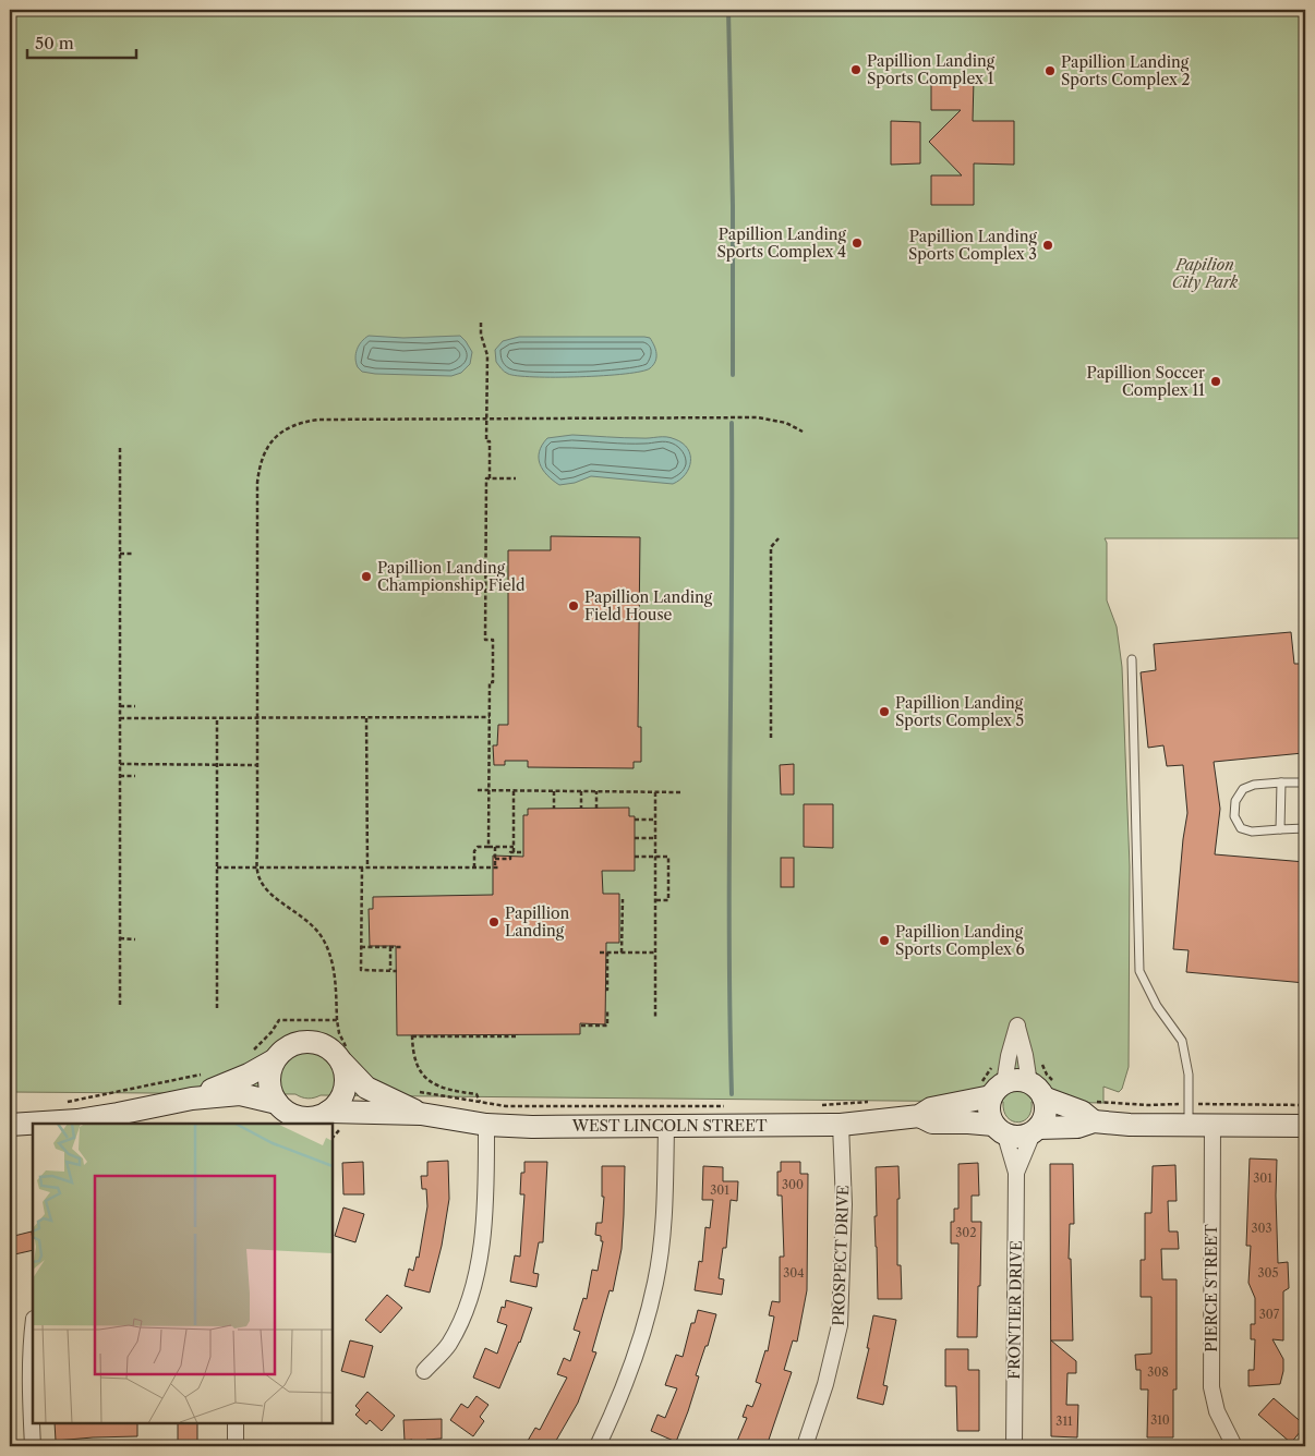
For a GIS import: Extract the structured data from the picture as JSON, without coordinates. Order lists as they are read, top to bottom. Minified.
{"streets":{"street":["WEST LINCOLN STREET","PROSPECT DRIVE","PIERCE STREET","FRONTIER DRIVE"]},"crossings":[["WEST LINCOLN STREET","PROSPECT DRIVE"],["WEST LINCOLN STREET","FRONTIER DRIVE"]],"parks":["Papilion City Park"],"places":["Papillion Landing Sports Complex 1","Papillion Landing Sports Complex 2","Papillion Landing Sports Complex 4","Papillion Landing Sports Complex 3","Papillion Soccer Complex 11","Papillion Landing Championship Field","Papillion Landing Field House","Papillion Landing Sports Complex 5","Papillion Landing","Papillion Landing Sports Complex 6"],"house_numbers":["301","300","301","303","302","304","305","307","308","310","311"],"scale_bar":"50 m"}
